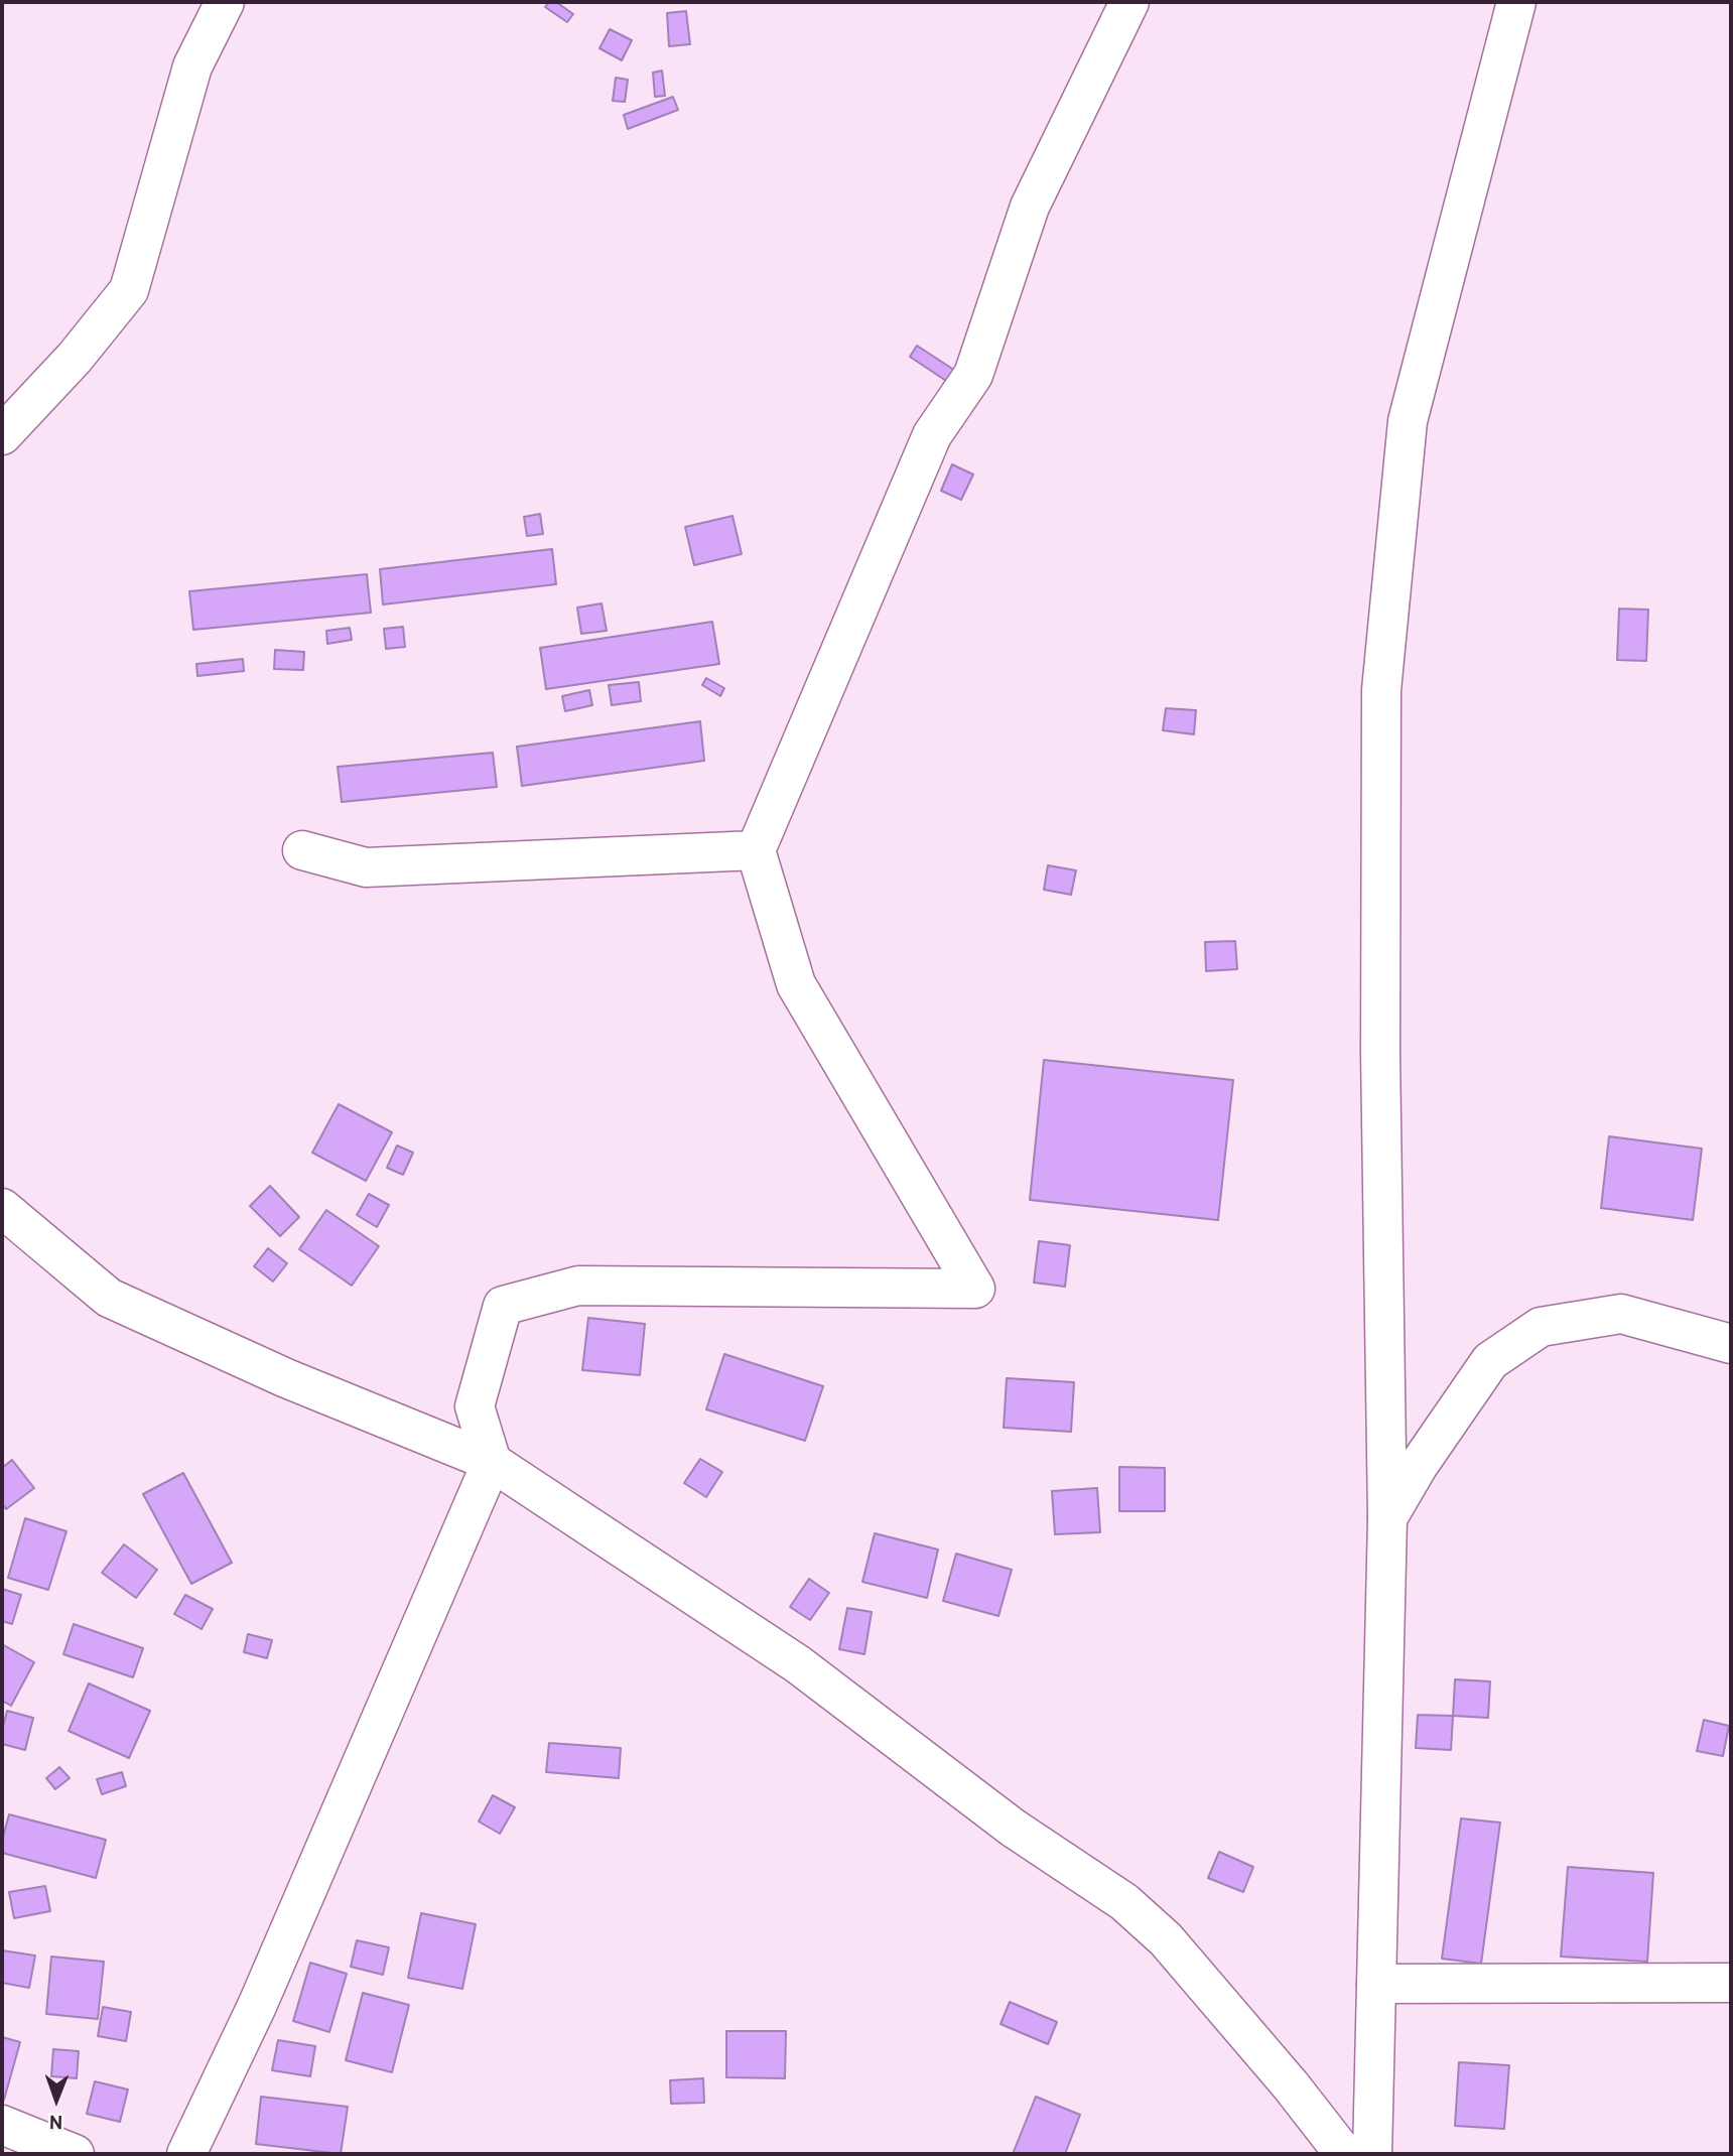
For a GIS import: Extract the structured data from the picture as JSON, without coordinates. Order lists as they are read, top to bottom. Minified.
{"north":"bottom"}
